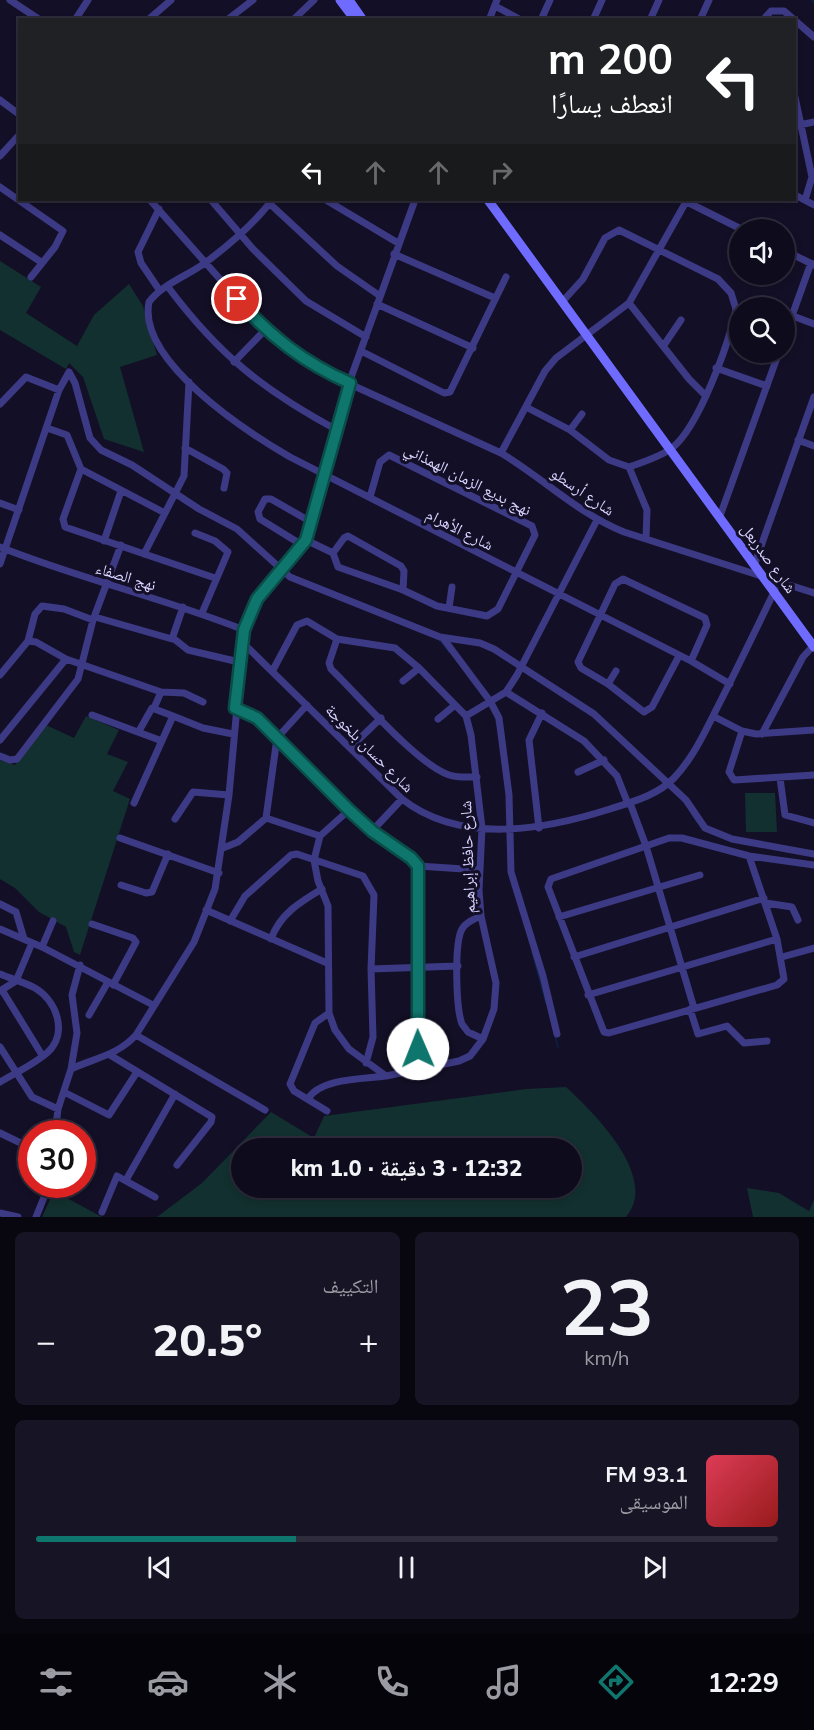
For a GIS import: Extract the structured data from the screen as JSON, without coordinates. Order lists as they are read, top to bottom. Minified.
{"streets":{"street":["نهج بديع الزمان الهمذاني","شارع أرسطو","شارع الأهرام","شارع صدربعل","نهج الصفاء","شارع حسان بلخوجة","شارع حافظ إبراهيم"]},"crossings":[["نهج بديع الزمان الهمذاني","شارع الأهرام"],["شارع أرسطو","شارع صدربعل"],["شارع الأهرام","شارع حسان بلخوجة"],["شارع صدربعل","شارع حسان بلخوجة"],["شارع حسان بلخوجة","شارع حافظ إبراهيم"]],"page":{"turn":["200 m","انعطف يسارًا"],"limit":"30","trip":"12:32 · 3 دقيقة · 1.0 km","tile":[["23","km/h"],"التكييف"],"heat":["−","20.5°","+"],"song":["93.1 FM","الموسيقى"],"tabs":"12:29"}}
